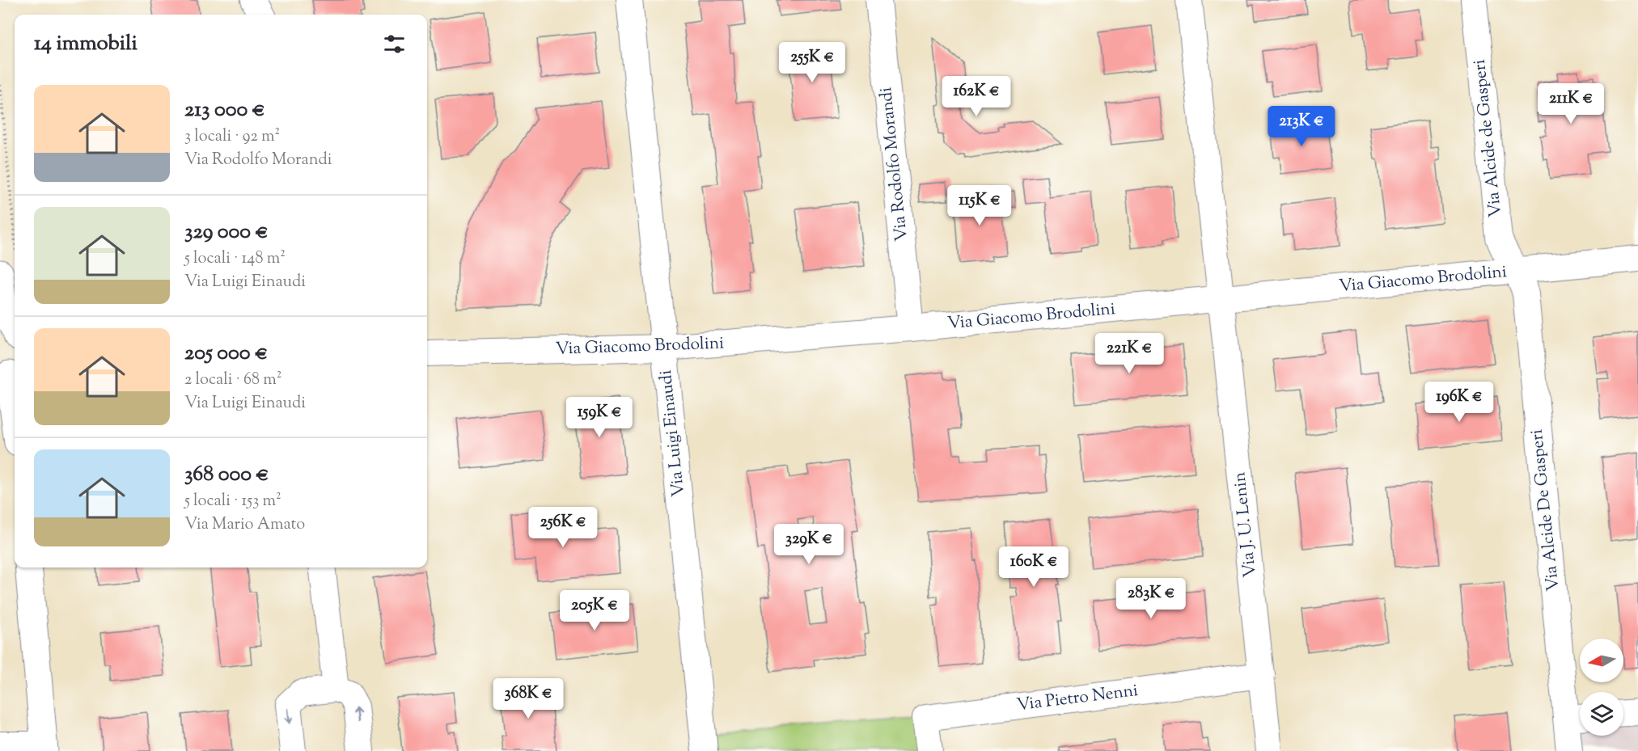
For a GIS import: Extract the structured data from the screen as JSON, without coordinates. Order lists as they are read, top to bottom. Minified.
{"streets":{"street":["Via Alcide de Gasperi","Via Rodolfo Morandi","Via Giacomo Brodolini","Via Luigi Einaudi","Via Alcide De Gasperi","Via J. U. Lenin","Via Pietro Nenni"]},"crossings":[["Via Alcide de Gasperi","Via Giacomo Brodolini"],["Via Alcide de Gasperi","Via Alcide De Gasperi"],["Via Rodolfo Morandi","Via Giacomo Brodolini"],["Via Giacomo Brodolini","Via Luigi Einaudi"],["Via Giacomo Brodolini","Via Alcide De Gasperi"],["Via Giacomo Brodolini","Via J. U. Lenin"],["Via J. U. Lenin","Via Pietro Nenni"]],"north":"left","page":{"heading":"14 immobili","price":["255K €","162K €","211K €","213K €","115K €","221K €","196K €","159K €","256K €","329K €","160K €","283K €","205K €","368K €"],"list":[{"name":"213 000 €","note":"3 locali · 92 m² · Via Rodolfo Morandi"},{"name":"329 000 €","note":"5 locali · 148 m² · Via Luigi Einaudi"},{"name":"205 000 €","note":"2 locali · 68 m² · Via Luigi Einaudi"},{"name":"368 000 €","note":"5 locali · 153 m² · Via Mario Amato"}]}}
